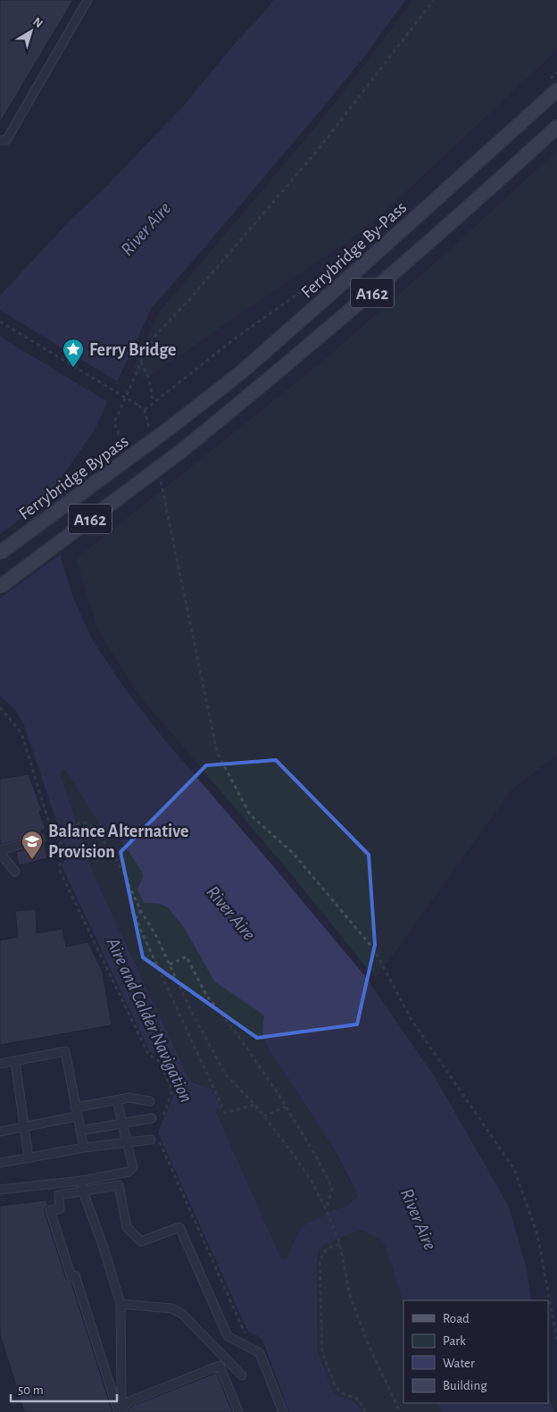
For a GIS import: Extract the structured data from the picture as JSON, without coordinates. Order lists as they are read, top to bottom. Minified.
{"streets":{"main road":["Ferrybridge By-Pass","A162","Ferrybridge Bypass"]},"crossings":[["Ferrybridge By-Pass","Ferrybridge Bypass"]],"water":["River Aire","Aire and Calder Navigation"],"places":{"place":["Ferry Bridge"],"school or university":["Balance Alternative Provision"]},"legend":["Road","Park","Water","Building"],"scale_bar":"50 m","north":"top right"}
